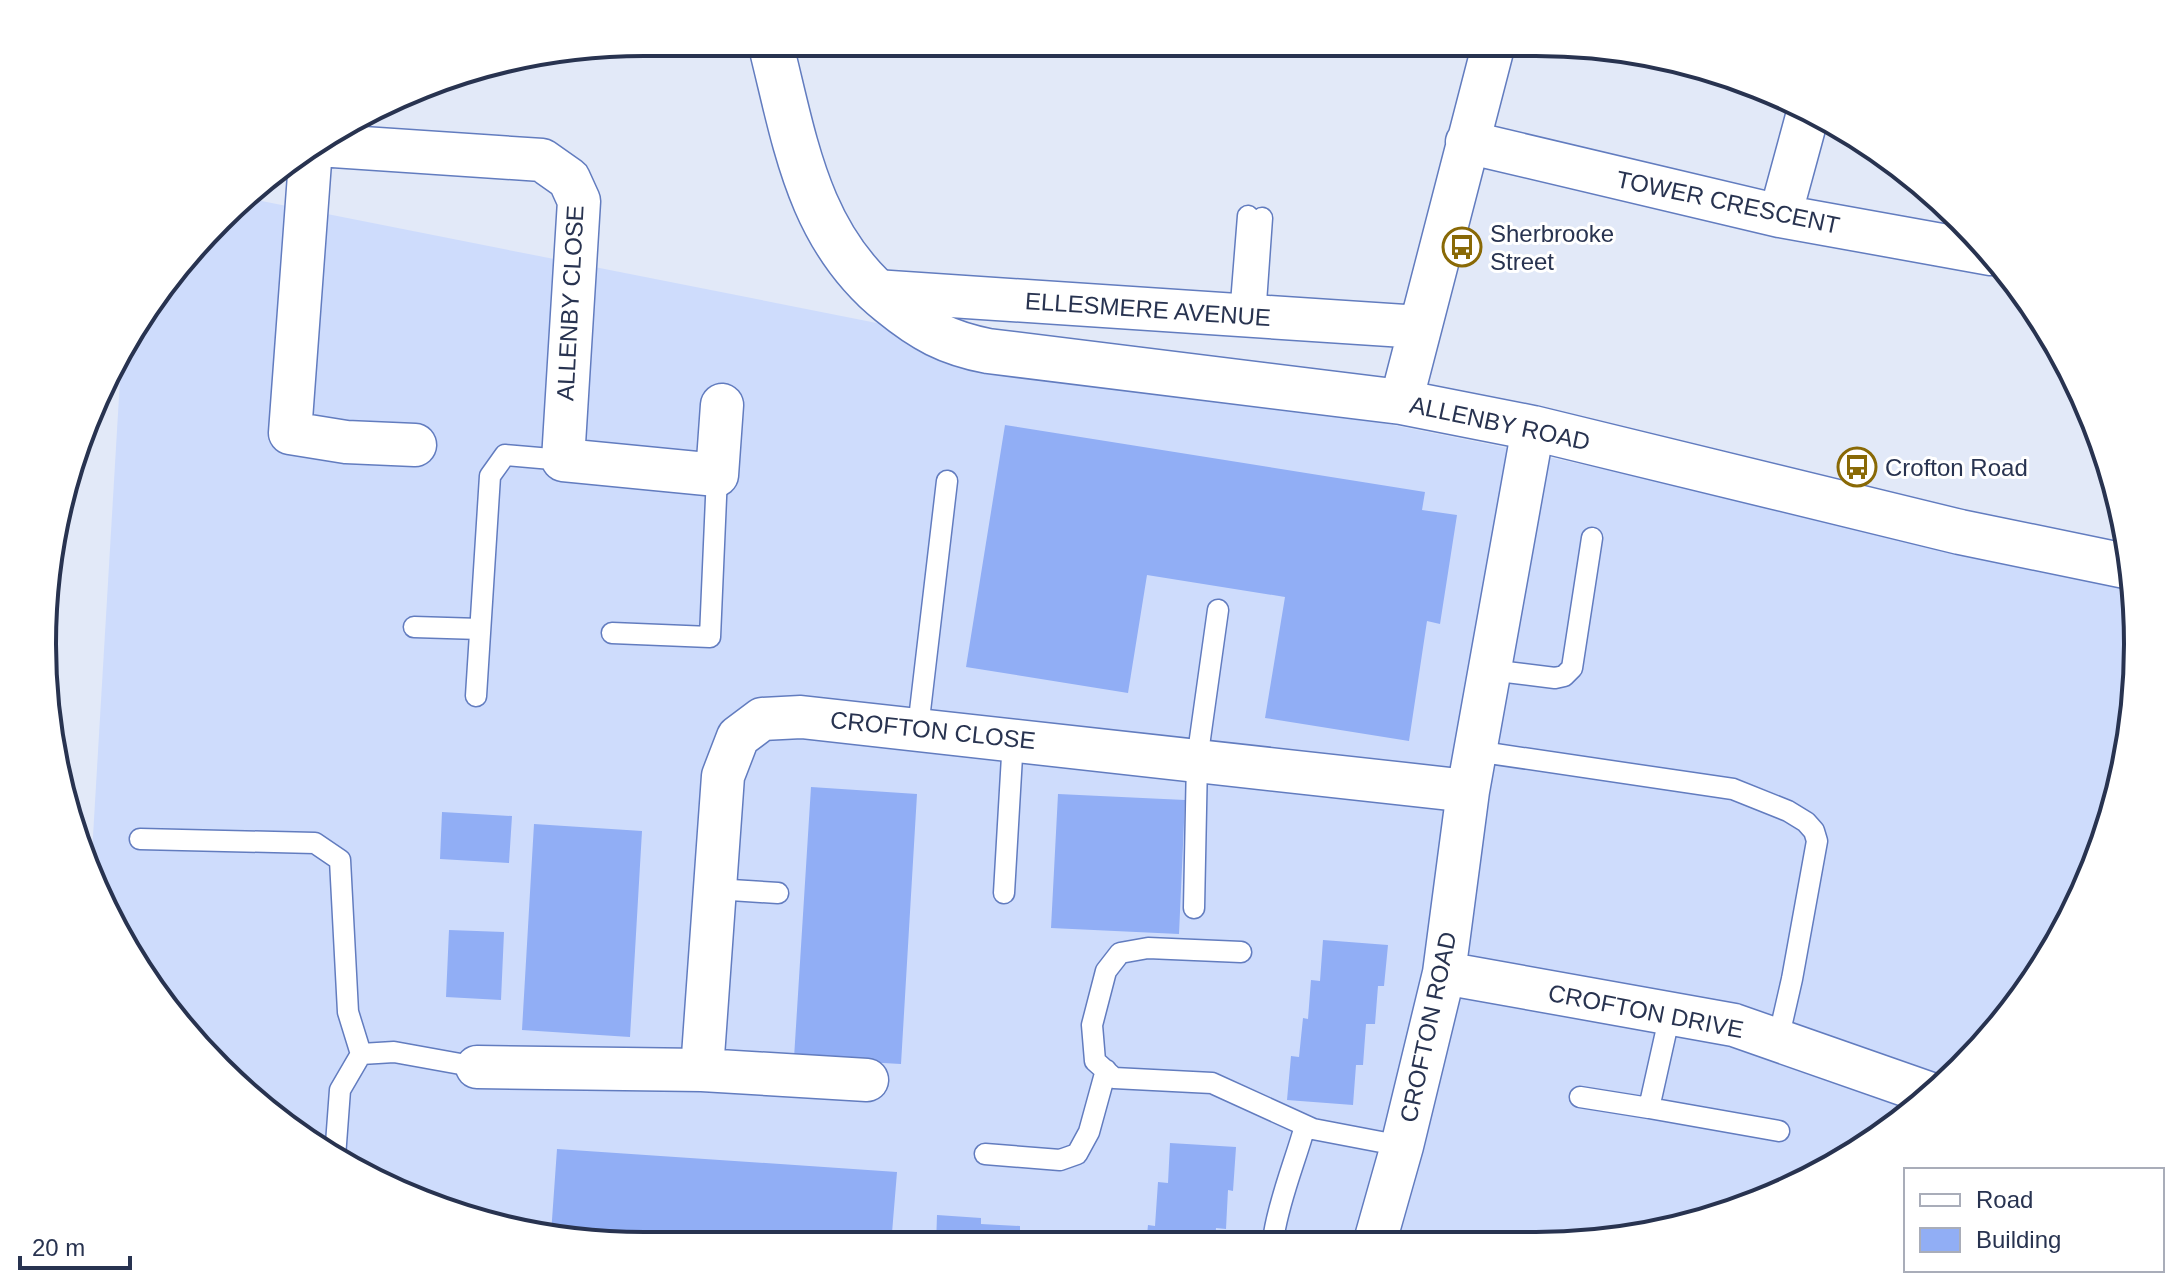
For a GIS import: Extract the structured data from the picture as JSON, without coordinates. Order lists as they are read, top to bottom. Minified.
{"streets":{"main road":["ALLENBY ROAD"],"street":["TOWER CRESCENT","ALLENBY CLOSE","ELLESMERE AVENUE","CROFTON CLOSE","CROFTON DRIVE","CROFTON ROAD"]},"crossings":[["ELLESMERE AVENUE","ALLENBY ROAD"],["ALLENBY ROAD","CROFTON ROAD"],["CROFTON CLOSE","CROFTON ROAD"],["CROFTON DRIVE","CROFTON ROAD"]],"places":{"bus stop":["Sherbrooke Street","Crofton Road"]},"legend":["Road","Building"],"scale_bar":"20 m"}
